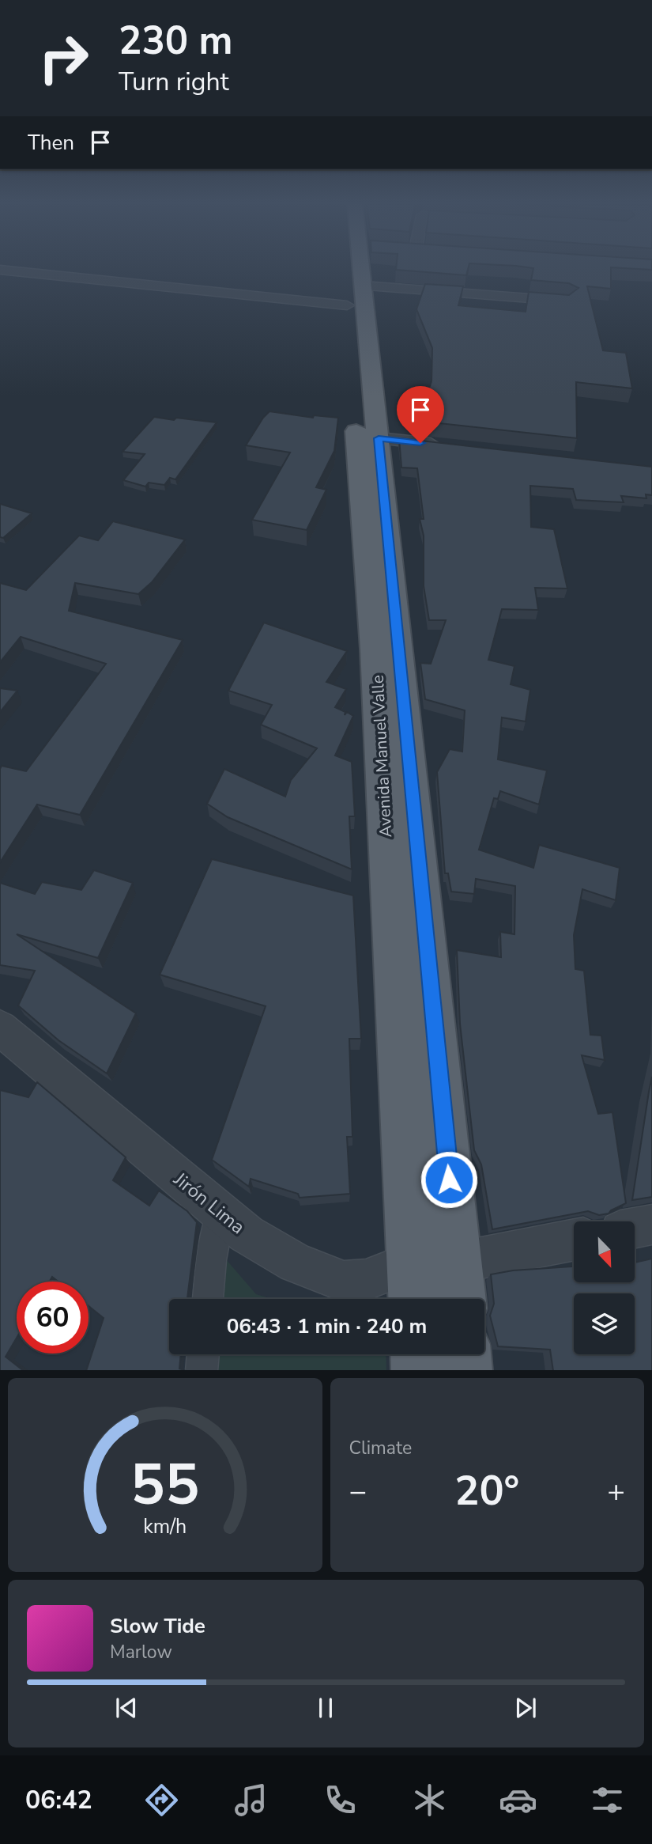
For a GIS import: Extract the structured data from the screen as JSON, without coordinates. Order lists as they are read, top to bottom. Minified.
{"streets":{"main road":["Avenida Manuel Valle"],"street":["Jirón Lima"]},"crossings":[["Avenida Manuel Valle","Jirón Lima"]],"north":"bottom right","page":{"turn":["230 m","Turn right"],"then":"Then","limit":"60","trip":"06:43 · 1 min · 240 m","tile":"Climate","heat":["−","20°","+"],"song":["Slow Tide","Marlow"],"tabs":"06:42","gauge":["55","km/h"]}}
